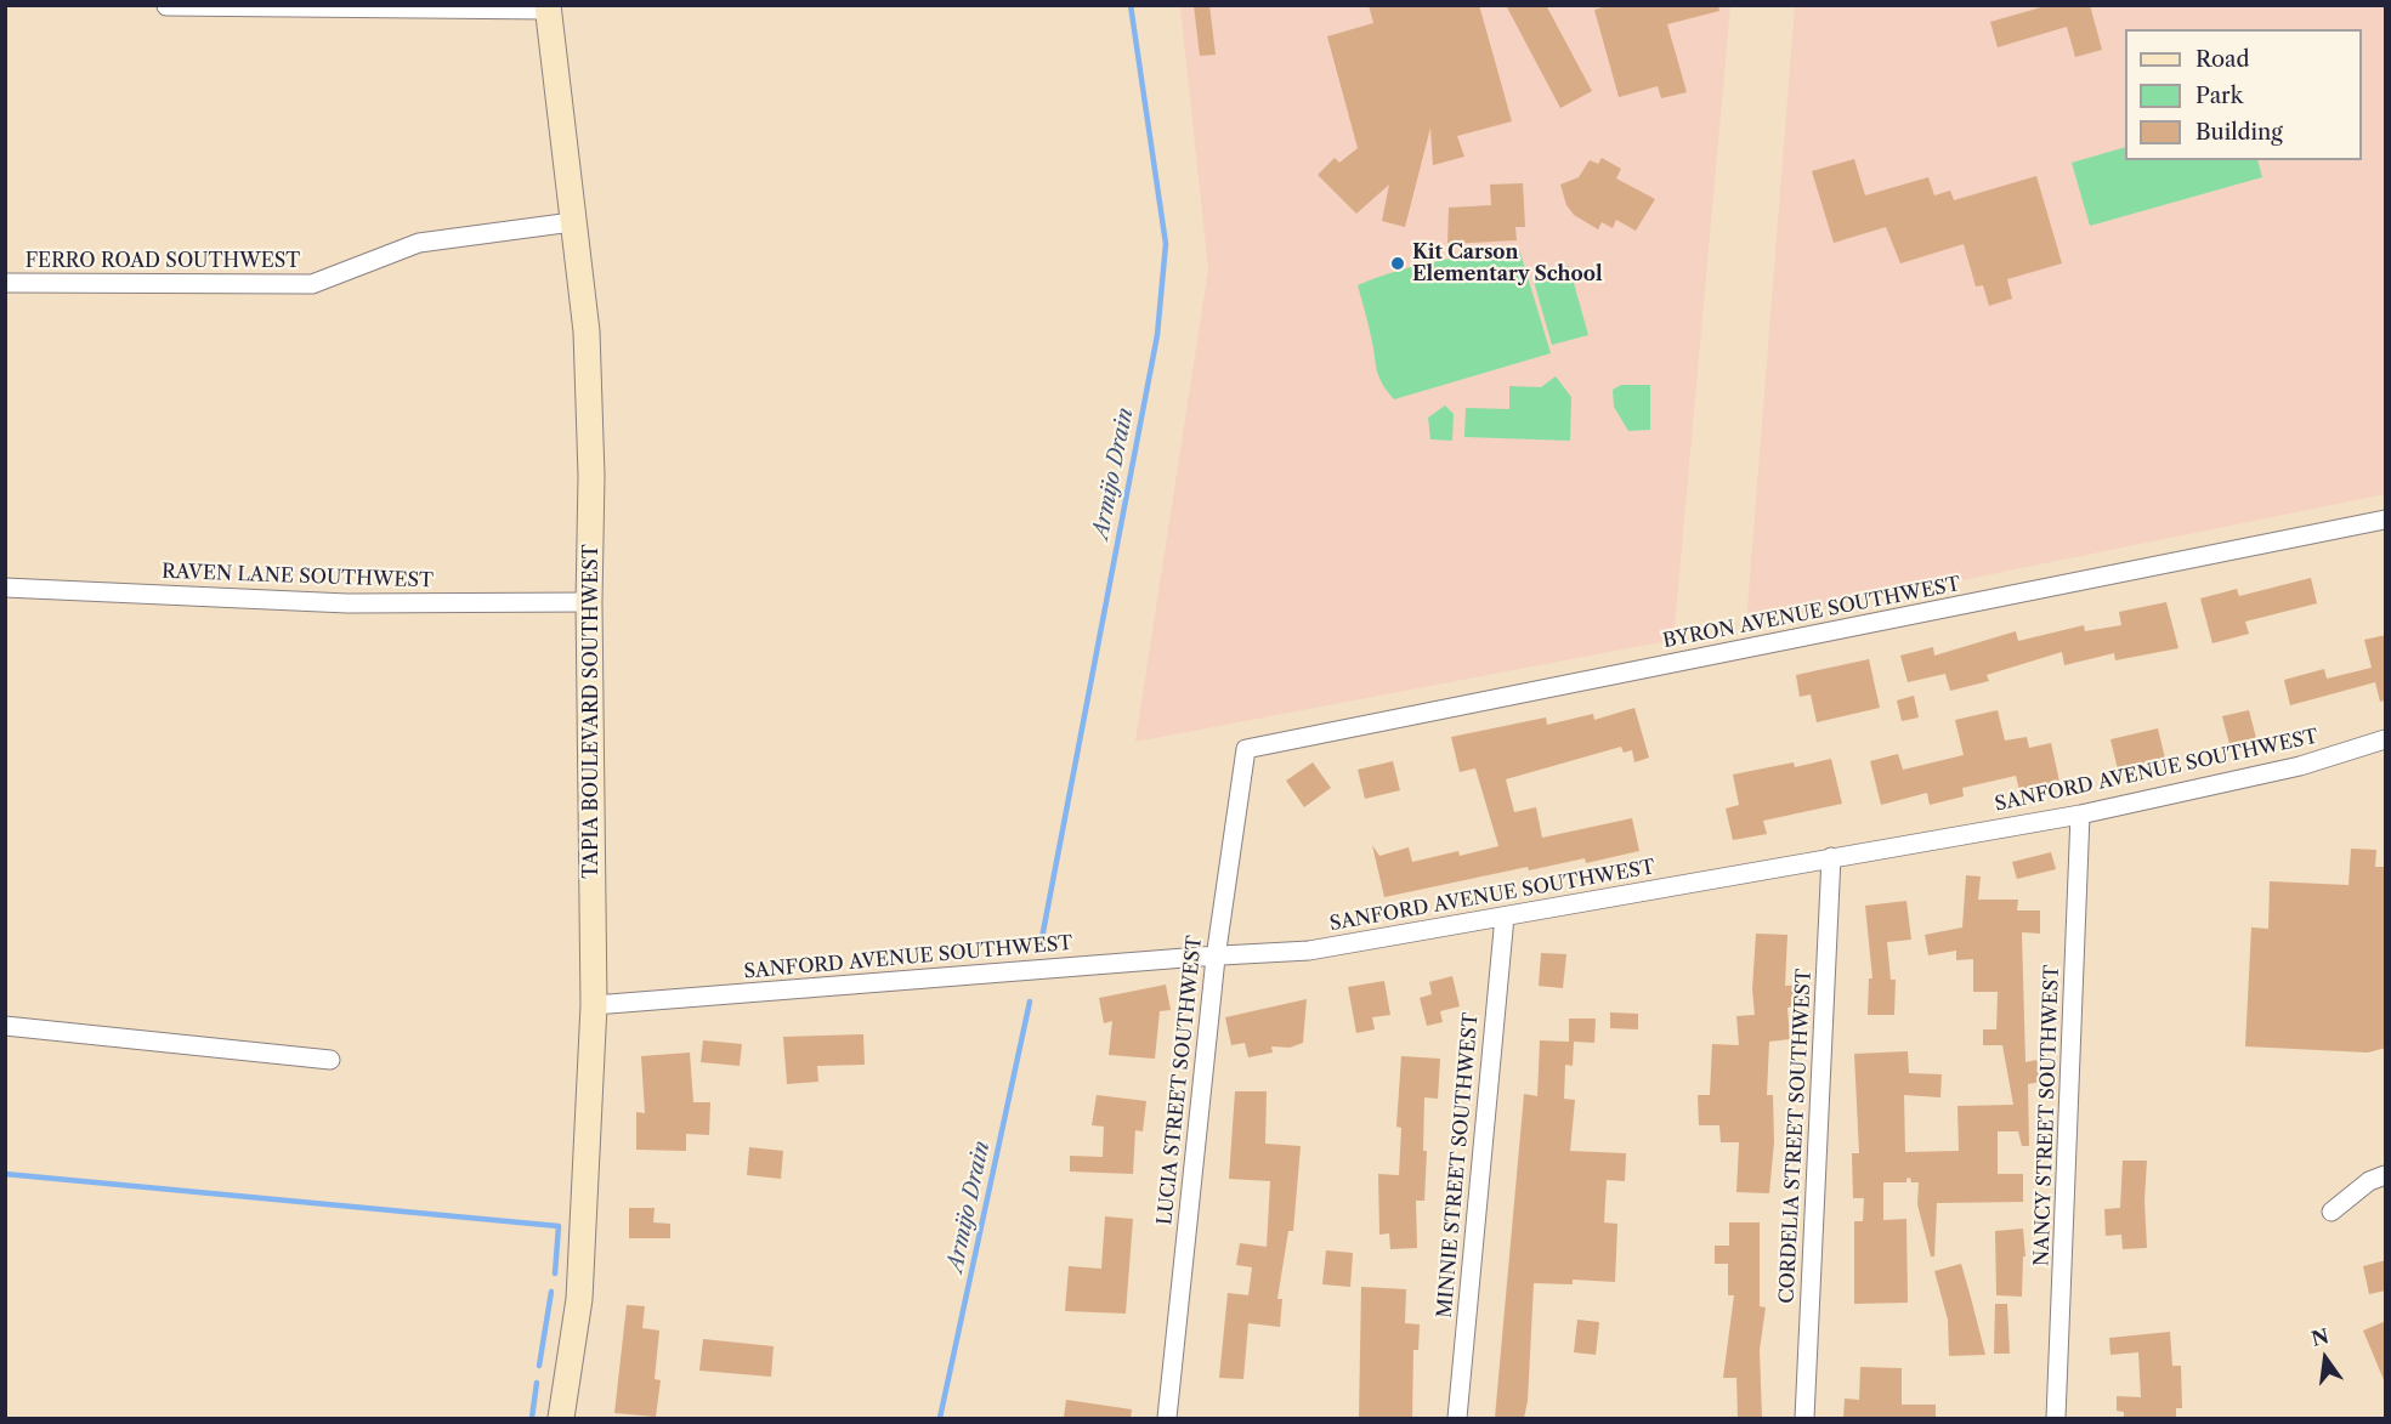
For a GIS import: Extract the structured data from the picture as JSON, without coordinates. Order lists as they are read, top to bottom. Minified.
{"streets":{"street":["FERRO ROAD SOUTHWEST","RAVEN LANE SOUTHWEST","BYRON AVENUE SOUTHWEST","TAPIA BOULEVARD SOUTHWEST","SANFORD AVENUE SOUTHWEST","LUCIA STREET SOUTHWEST","NANCY STREET SOUTHWEST","CORDELIA STREET SOUTHWEST","MINNIE STREET SOUTHWEST"]},"crossings":[["FERRO ROAD SOUTHWEST","TAPIA BOULEVARD SOUTHWEST"],["RAVEN LANE SOUTHWEST","TAPIA BOULEVARD SOUTHWEST"],["BYRON AVENUE SOUTHWEST","LUCIA STREET SOUTHWEST"],["TAPIA BOULEVARD SOUTHWEST","SANFORD AVENUE SOUTHWEST"],["SANFORD AVENUE SOUTHWEST","LUCIA STREET SOUTHWEST"],["SANFORD AVENUE SOUTHWEST","NANCY STREET SOUTHWEST"],["SANFORD AVENUE SOUTHWEST","CORDELIA STREET SOUTHWEST"],["SANFORD AVENUE SOUTHWEST","MINNIE STREET SOUTHWEST"]],"water":["Armijo Drain"],"places":["Kit Carson Elementary School"],"legend":["Road","Park","Building"],"north":"top"}
